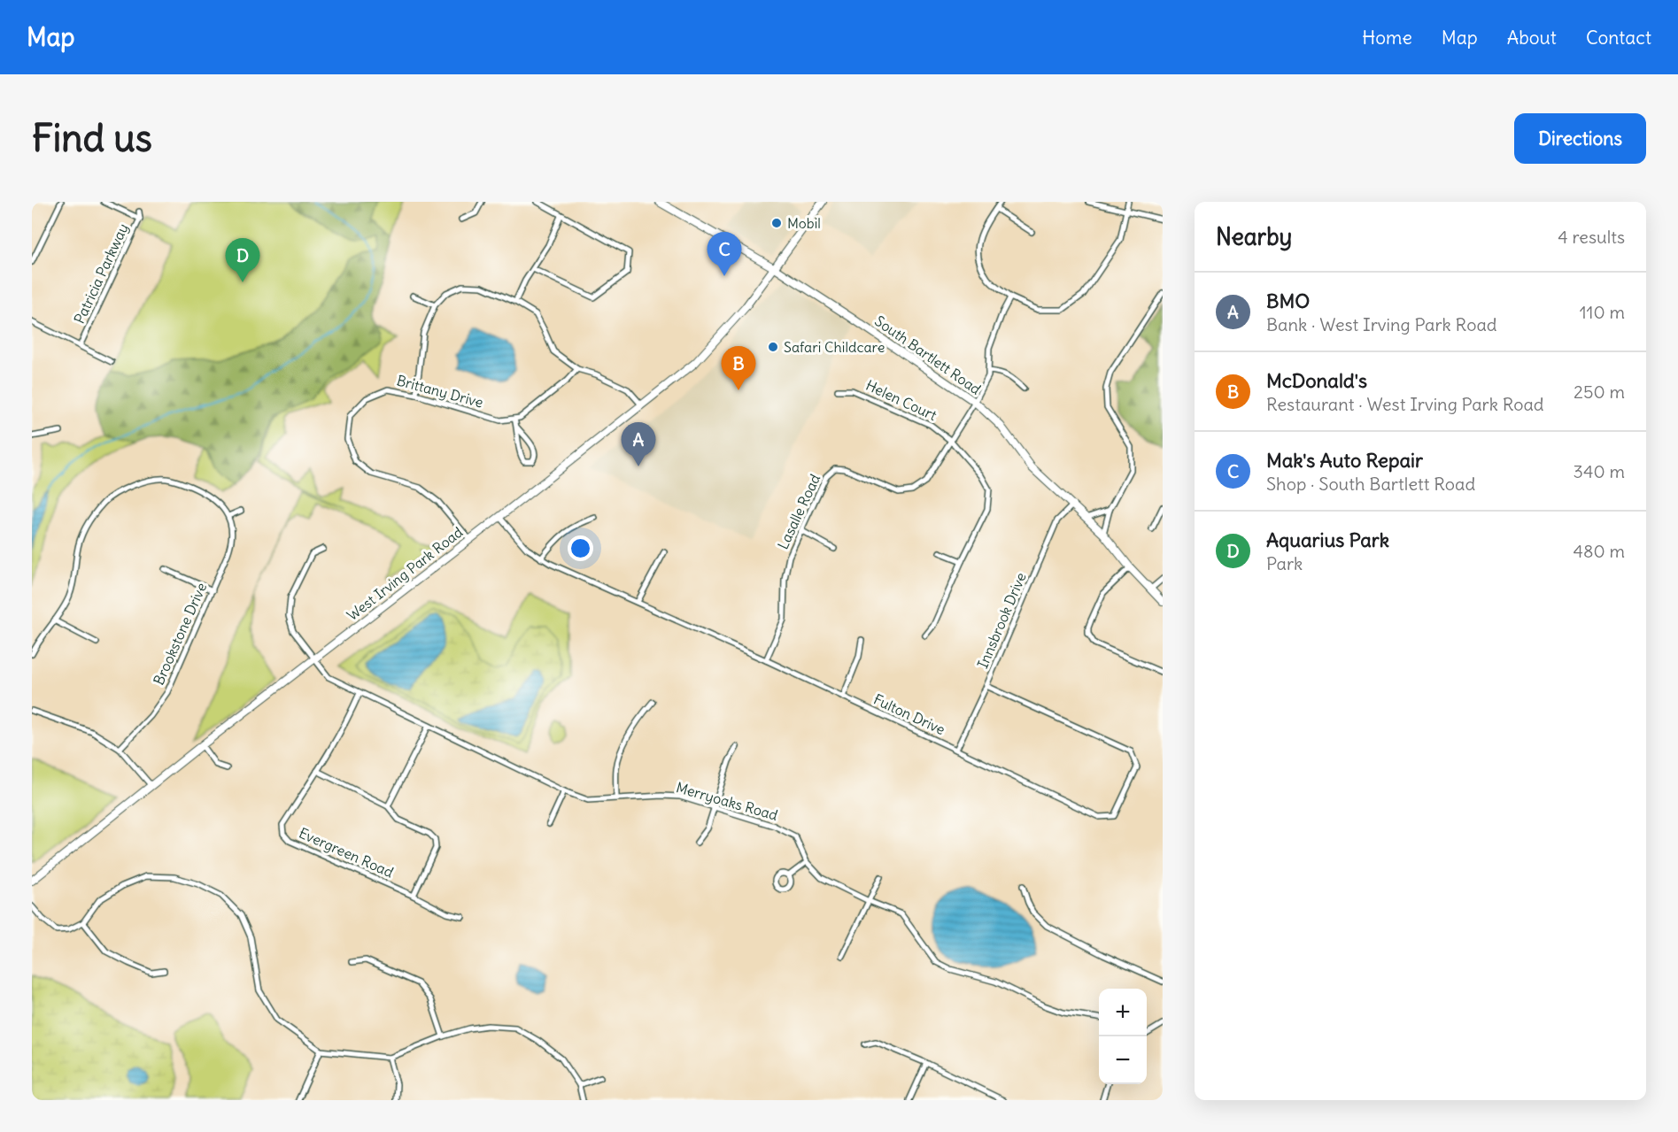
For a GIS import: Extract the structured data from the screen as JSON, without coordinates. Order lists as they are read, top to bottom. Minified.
{"streets":{"main road":["South Bartlett Road","West Irving Park Road"],"street":["Patricia Parkway","Brittany Drive","Helen Court","Lasalle Road","Innsbrook Drive","Brookstone Drive","Fulton Drive","Merryoaks Road","Evergreen Road"]},"crossings":[["South Bartlett Road","Lasalle Road"],["South Bartlett Road","West Irving Park Road"],["South Bartlett Road","Innsbrook Drive"],["Brittany Drive","West Irving Park Road"],["Helen Court","Lasalle Road"],["Lasalle Road","Fulton Drive"],["West Irving Park Road","Fulton Drive"],["West Irving Park Road","Merryoaks Road"],["Innsbrook Drive","Fulton Drive"],["Merryoaks Road","Evergreen Road"]],"places":["Mobil","Safari Childcare"],"page":{"header":"Map","nav":["Home","Map","About","Contact"],"buttons":"Directions","title":"Find us","heading":["Nearby","4 results"],"pins":["C","D","B","A"],"list":[{"mark":"A","name":"BMO","note":"Bank · West Irving Park Road","value":"110 m"},{"mark":"B","name":"McDonald's","note":"Restaurant · West Irving Park Road","value":"250 m"},{"mark":"C","name":"Mak's Auto Repair","note":"Shop · South Bartlett Road","value":"340 m"},{"mark":"D","name":"Aquarius Park","note":"Park","value":"480 m"}],"map_buttons":["+","−"]}}
